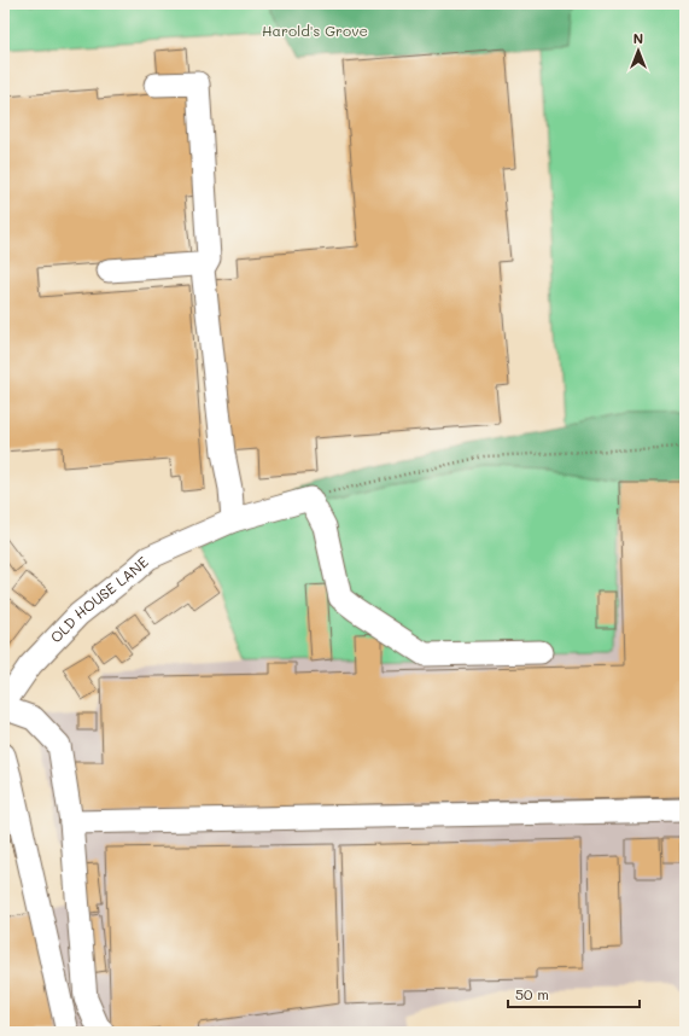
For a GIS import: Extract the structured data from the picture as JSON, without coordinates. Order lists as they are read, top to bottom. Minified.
{"streets":{"street":["OLD HOUSE LANE"]},"parks":["Harold's Grove"],"scale_bar":"50 m","north":"top"}
